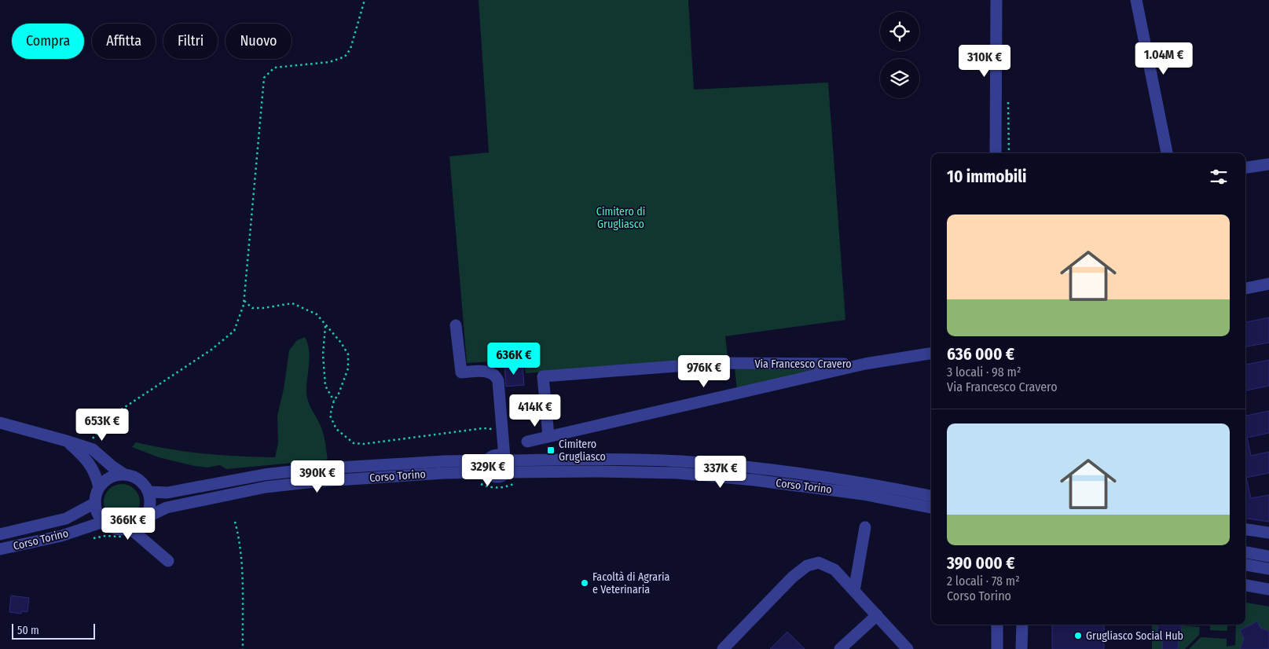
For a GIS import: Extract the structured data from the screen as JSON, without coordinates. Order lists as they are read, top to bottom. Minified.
{"streets":{"street":["Via Francesco Cravero","Corso Torino"]},"parks":["Cimitero di Grugliasco"],"places":{"transit":["Cimitero Grugliasco"],"other":["Facoltà di Agraria e Veterinaria","Grugliasco Social Hub"]},"scale_bar":"50 m","page":{"chip":["Compra","Affitta","Filtri","Nuovo"],"price":["1.04M €","310K €","636K €","976K €","414K €","653K €","329K €","337K €","390K €","366K €"],"heading":"10 immobili","list":[{"name":"636 000 €","note":"3 locali · 98 m² · Via Francesco Cravero"},{"name":"390 000 €","note":"2 locali · 78 m² · Corso Torino"}],"scale":"50 m"}}
